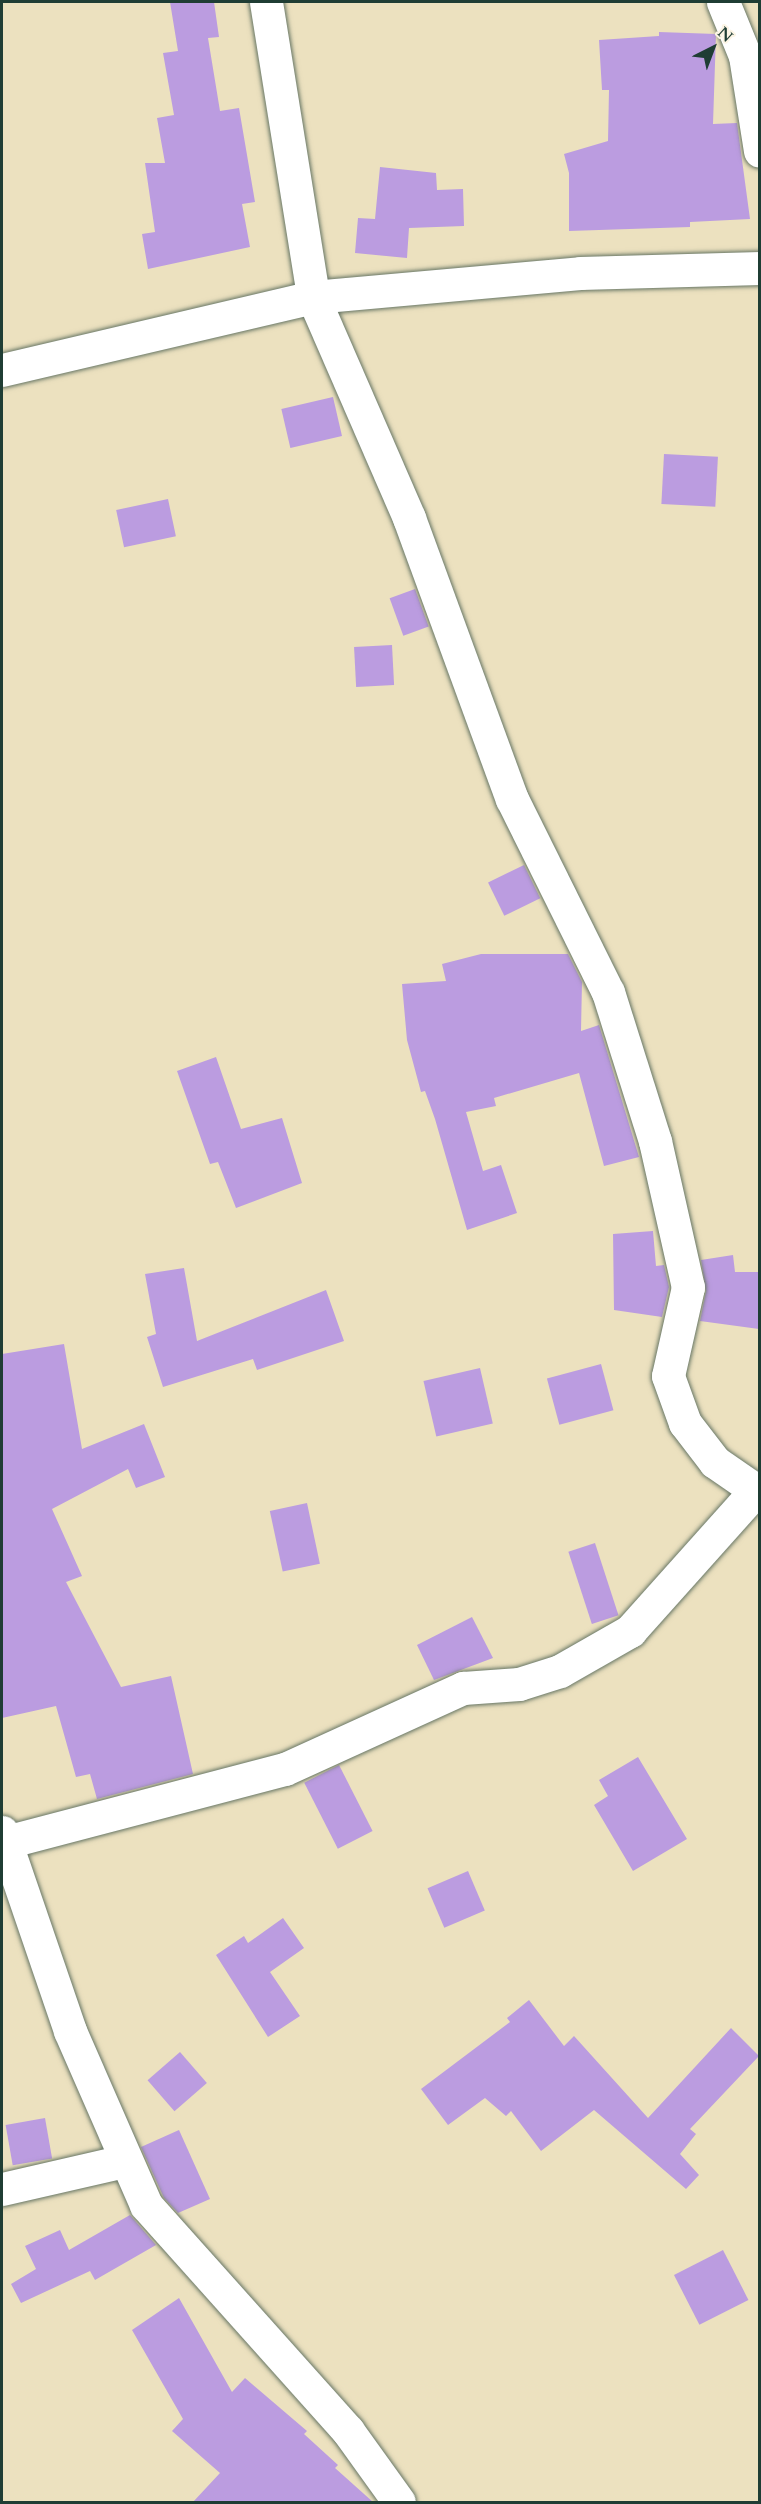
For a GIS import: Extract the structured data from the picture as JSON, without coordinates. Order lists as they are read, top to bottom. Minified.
{"north":"top right"}
